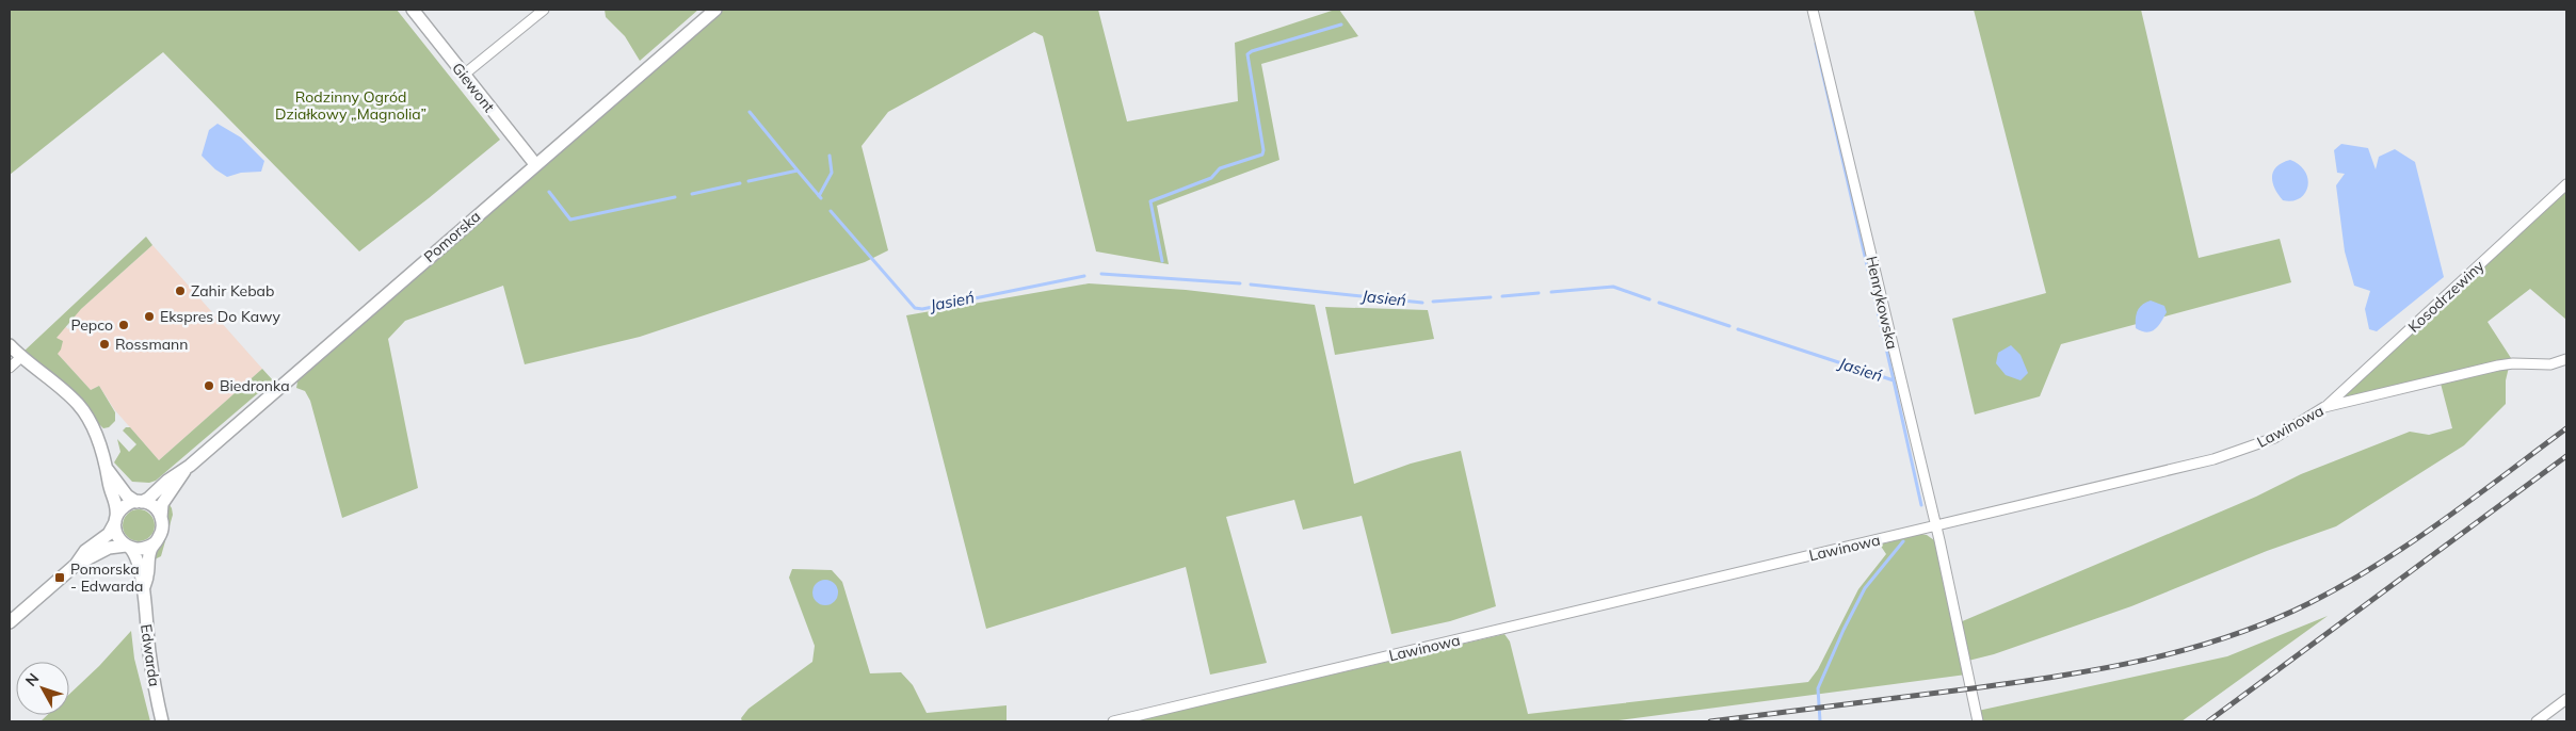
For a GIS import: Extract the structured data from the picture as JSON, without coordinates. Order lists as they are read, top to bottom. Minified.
{"streets":{"street":["Giewont","Pomorska","Kosodrzewiny","Henrykowska","Lawinowa","Edwarda"]},"crossings":[["Giewont","Pomorska"],["Pomorska","Edwarda"],["Kosodrzewiny","Lawinowa"],["Henrykowska","Lawinowa"]],"water":["Jasień"],"parks":["Rodzinny Ogród Działkowy „Magnolia”"],"places":{"other":["Zahir Kebab","Ekspres Do Kawy","Pepco","Rossmann","Biedronka"],"transit":["Pomorska - Edwarda"]},"north":"top left"}
